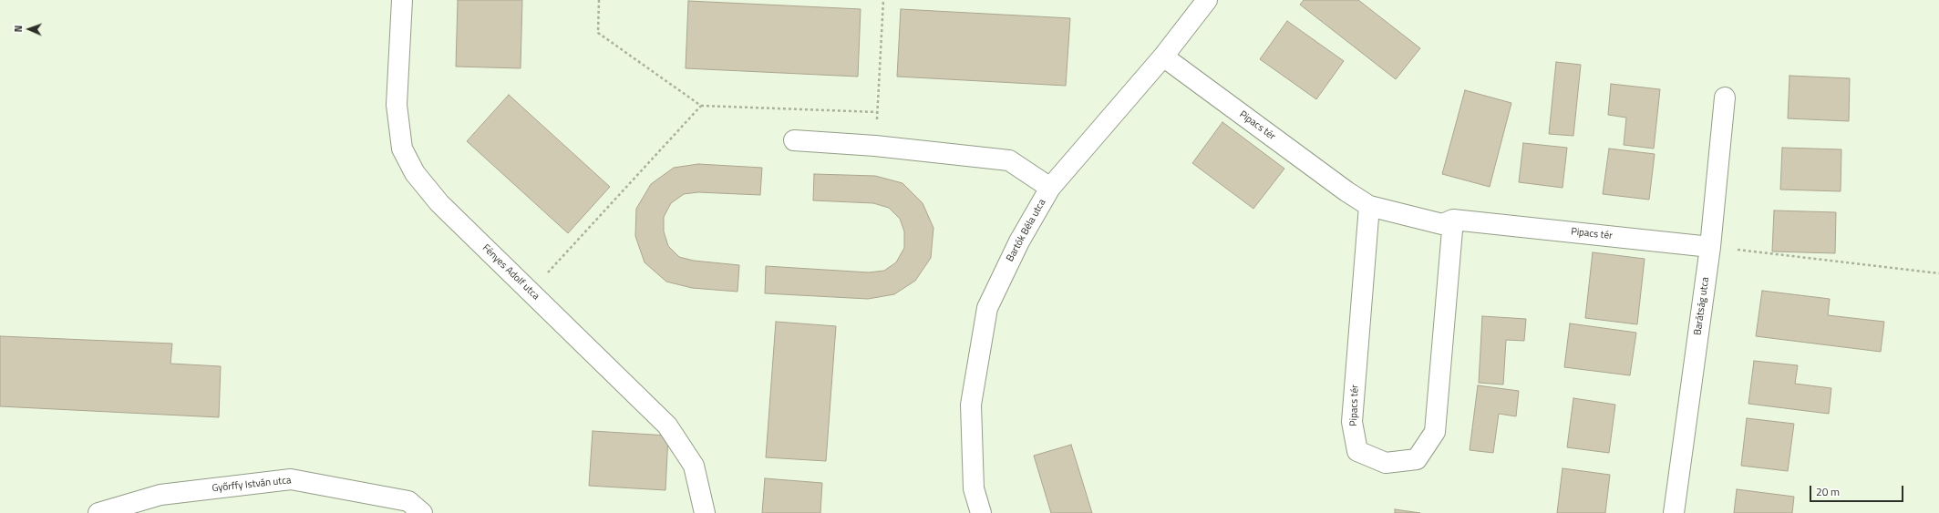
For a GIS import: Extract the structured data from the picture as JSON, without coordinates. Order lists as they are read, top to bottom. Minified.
{"streets":{"street":["Pipacs tér","Bartók Béla utca","Fényes Adolf utca","Barátság utca","Győrffy István utca"]},"crossings":[["Pipacs tér","Bartók Béla utca"],["Pipacs tér","Barátság utca"]],"scale_bar":"20 m","north":"left"}
